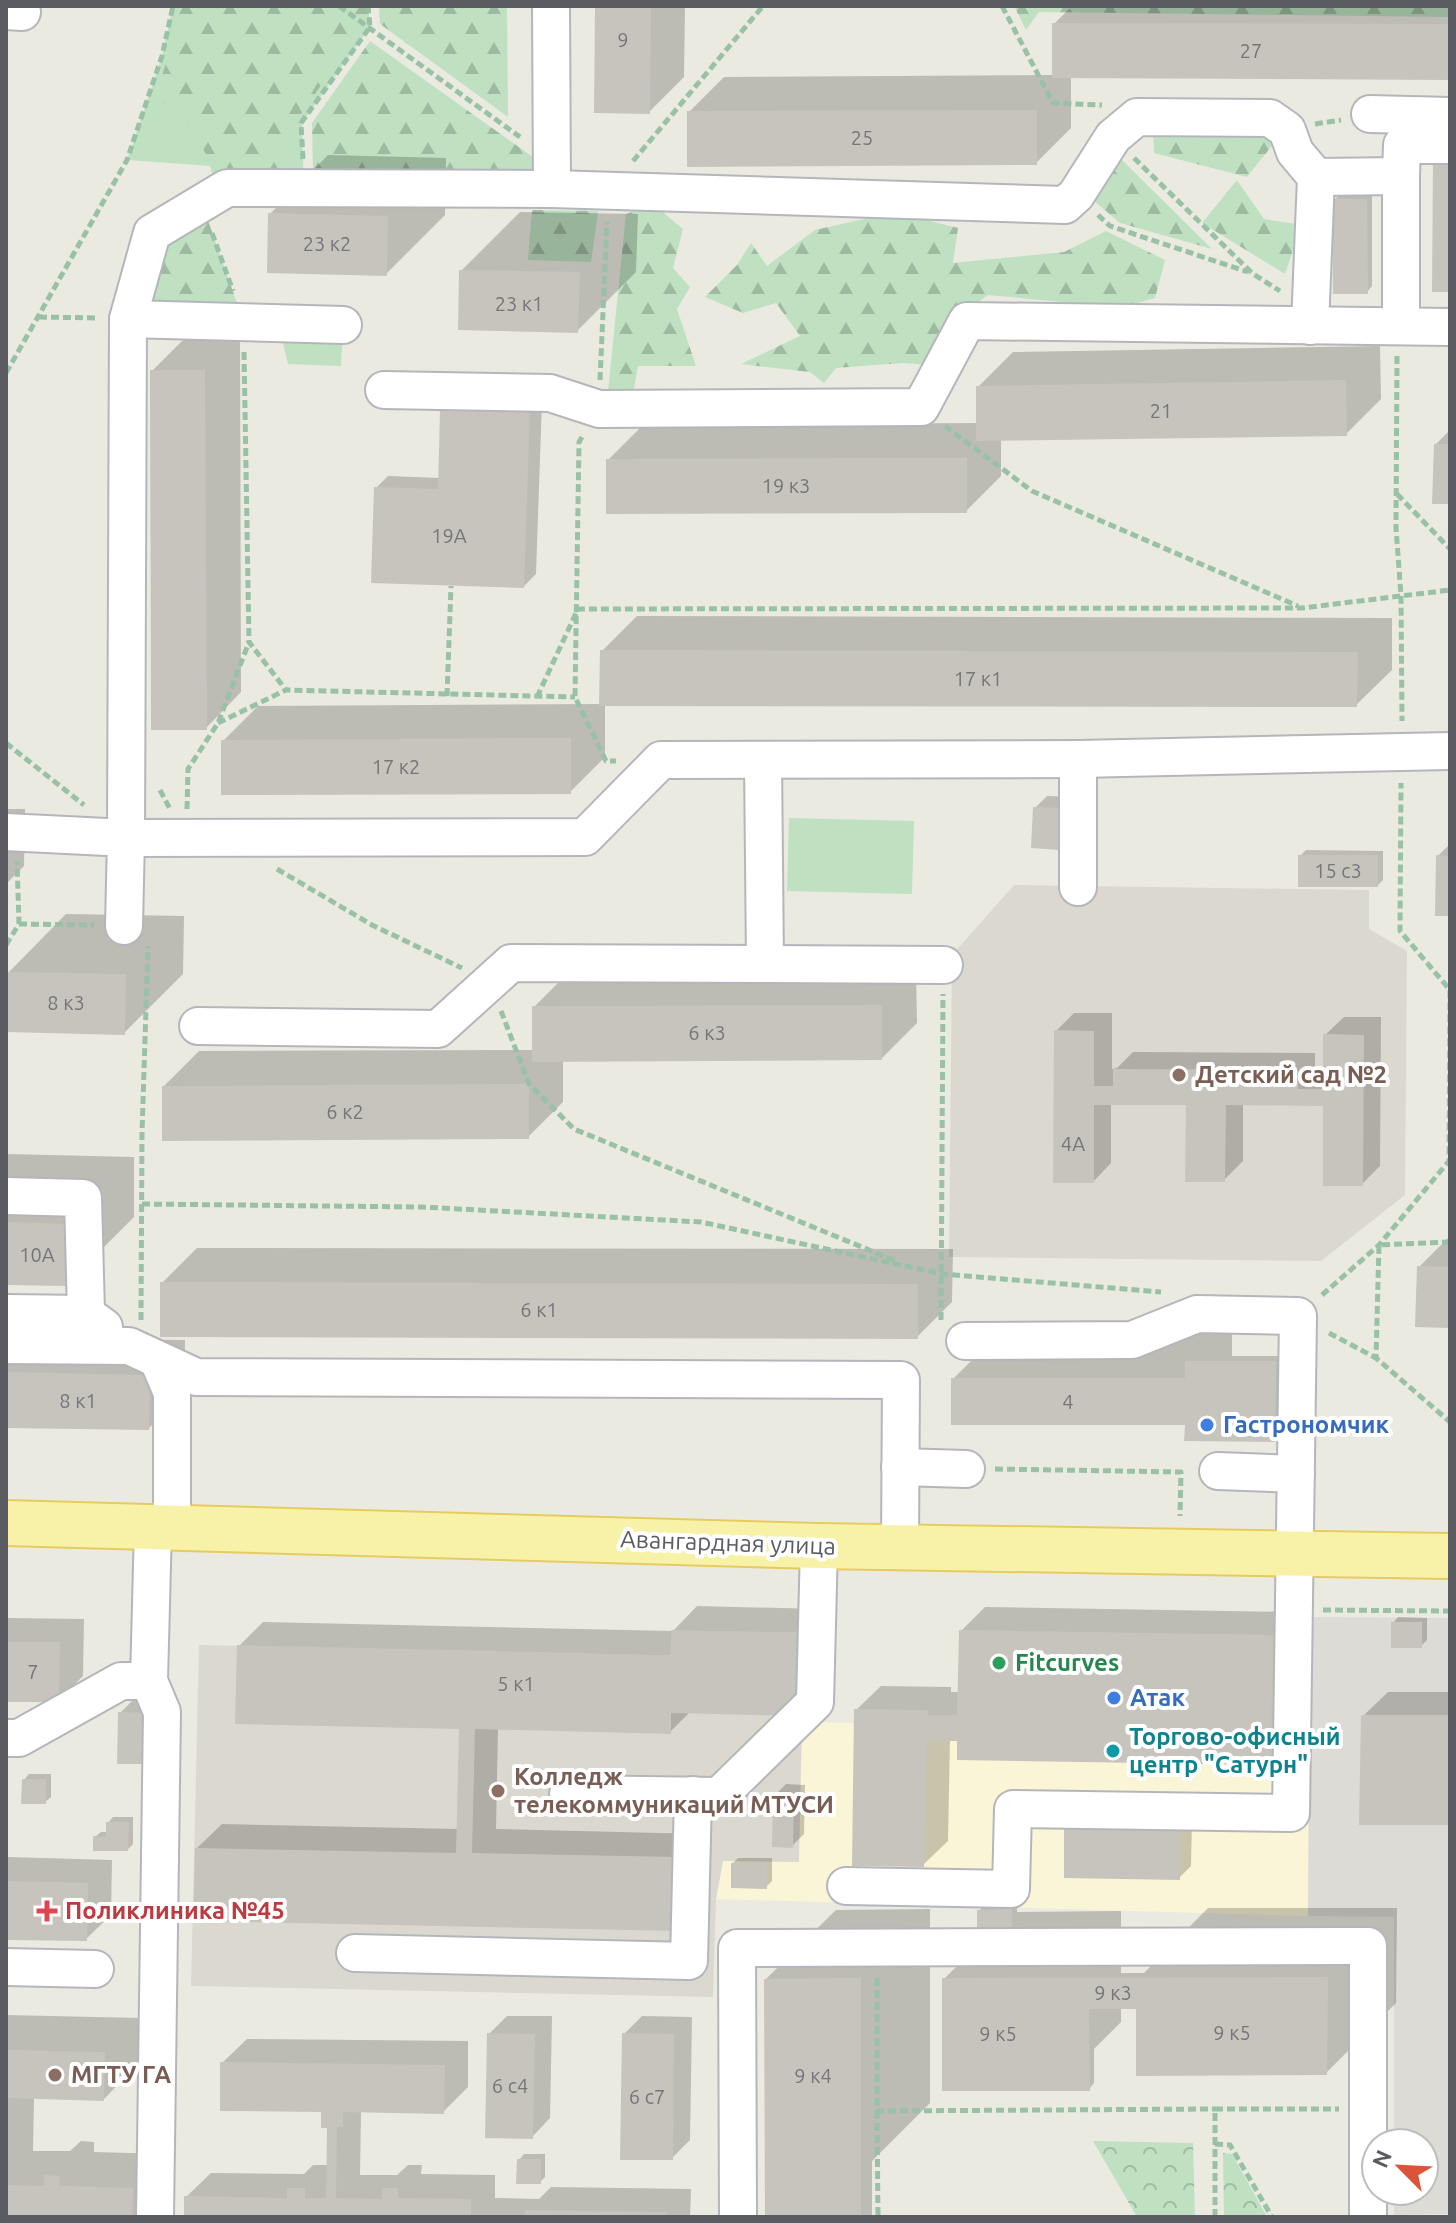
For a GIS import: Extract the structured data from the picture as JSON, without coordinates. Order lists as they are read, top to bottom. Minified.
{"streets":{"main road":["Авангардная улица"]},"places":{"other":["Детский сад №2","Гастрономчик","Fitcurves","Атак","Торгово-офисный центр \"Сатурн\"","Колледж телекоммуникаций МТУСИ","МГТУ ГА"],"health":["Поликлиника №45"]},"house_numbers":["9","27","25","23 к2","23 к1","21","19 к3","19А","17 к1","17 к2","15 с3","8 к3","6 к3","6 к2","4А","10А","6 к1","8 к1","4","7","5 к1","9 к3","9 к5","9 к5","9 к4","6 с4","6 с7"],"north":"top left"}
